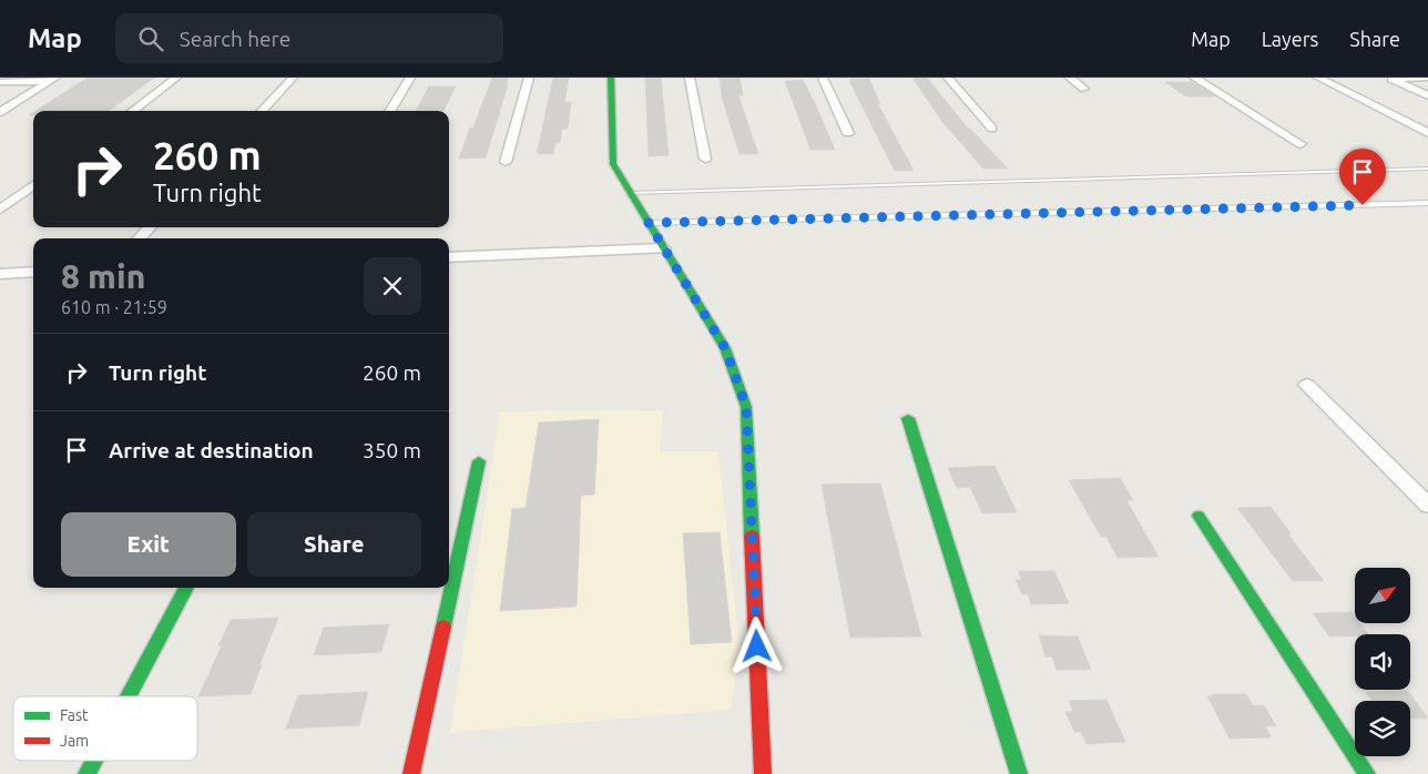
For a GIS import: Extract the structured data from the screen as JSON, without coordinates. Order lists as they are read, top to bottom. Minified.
{"legend":["Fast","Jam"],"north":"top right","page":{"header":"Map","search":"Search here","nav":["Map","Layers","Share"],"turn":["260 m","Turn right"],"heading":["8 min","610 m · 21:59"],"list":[{"name":"Turn right","value":"260 m"},{"name":"Arrive at destination","value":"350 m"}],"buttons":["Exit","Share"]}}
